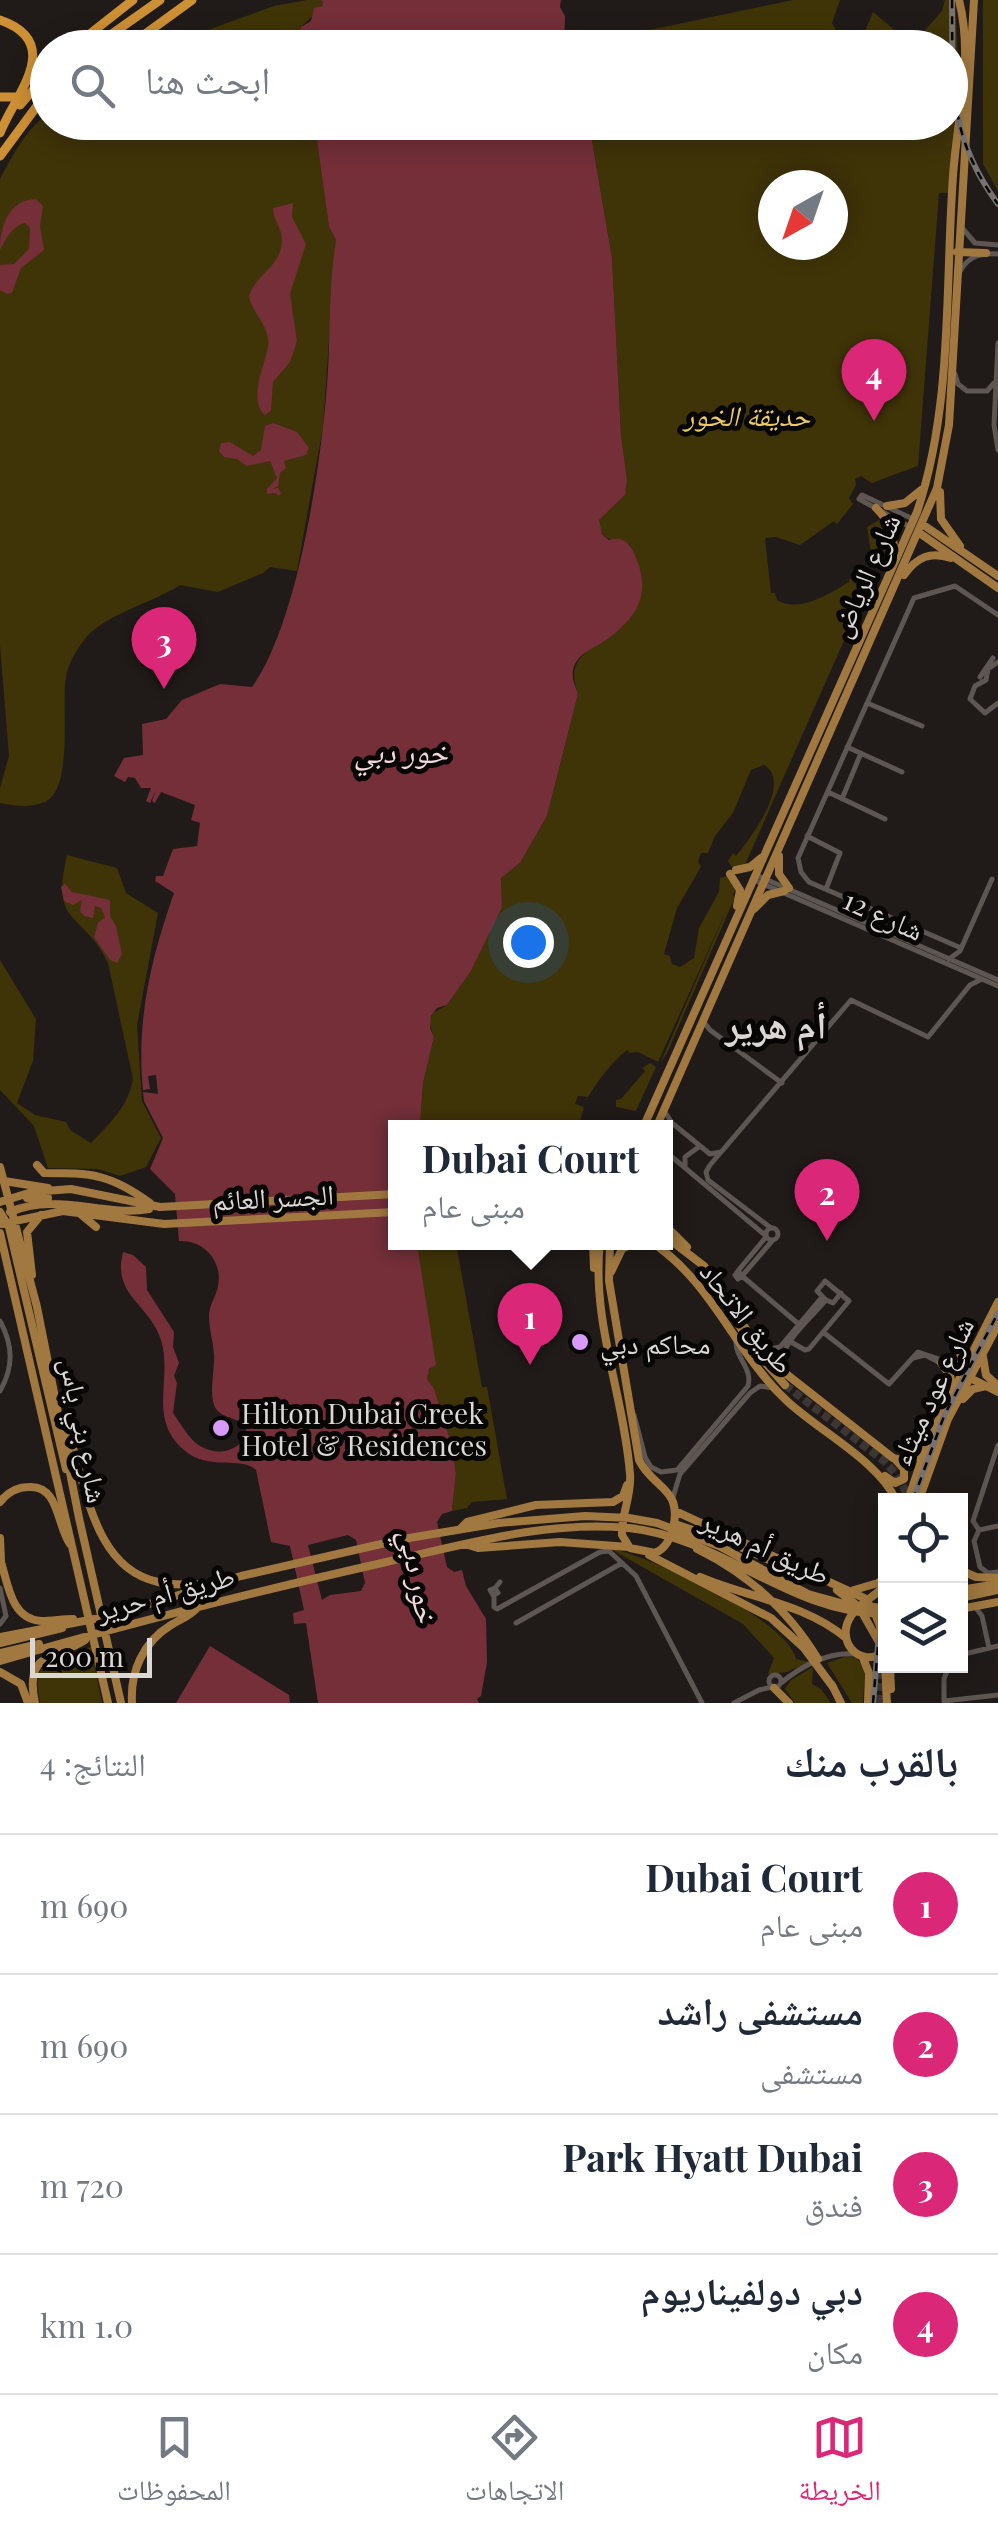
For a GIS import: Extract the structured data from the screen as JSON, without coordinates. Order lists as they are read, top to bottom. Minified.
{"streets":{"main road":["شارع الرياض","الجسر العائم","طريق الاتحاد","شارع عود ميثاء","شارع بني ياس","طريق أم هرير","طريق أم حرير"],"street":["شارع 12"]},"crossings":[["شارع الرياض","شارع 12"],["الجسر العائم","شارع بني ياس"],["طريق أم هرير","طريق أم حرير"]],"districts":["أم هرير"],"water":["خور دبي"],"parks":["حديقة الخور"],"places":["محاكم دبي","Hilton Dubai Creek Hotel & Residences"],"scale_bar":"200 m","north":"bottom left","page":{"search":"ابحث هنا","pins":["4","3","2","1"],"popup":["Dubai Court","مبنى عام"],"scale":"200 m","heading":["بالقرب منك","النتائج: 4"],"list":[{"mark":"1","name":"Dubai Court","note":"مبنى عام","value":"690 m"},{"mark":"2","name":"مستشفى راشد","note":"مستشفى","value":"690 m"},{"mark":"3","name":"Park Hyatt Dubai","note":"فندق","value":"720 m"},{"mark":"4","name":"دبي دولفيناريوم","note":"مكان","value":"1.0 km"}],"nav":["الخريطة","الاتجاهات","المحفوظات"]}}
